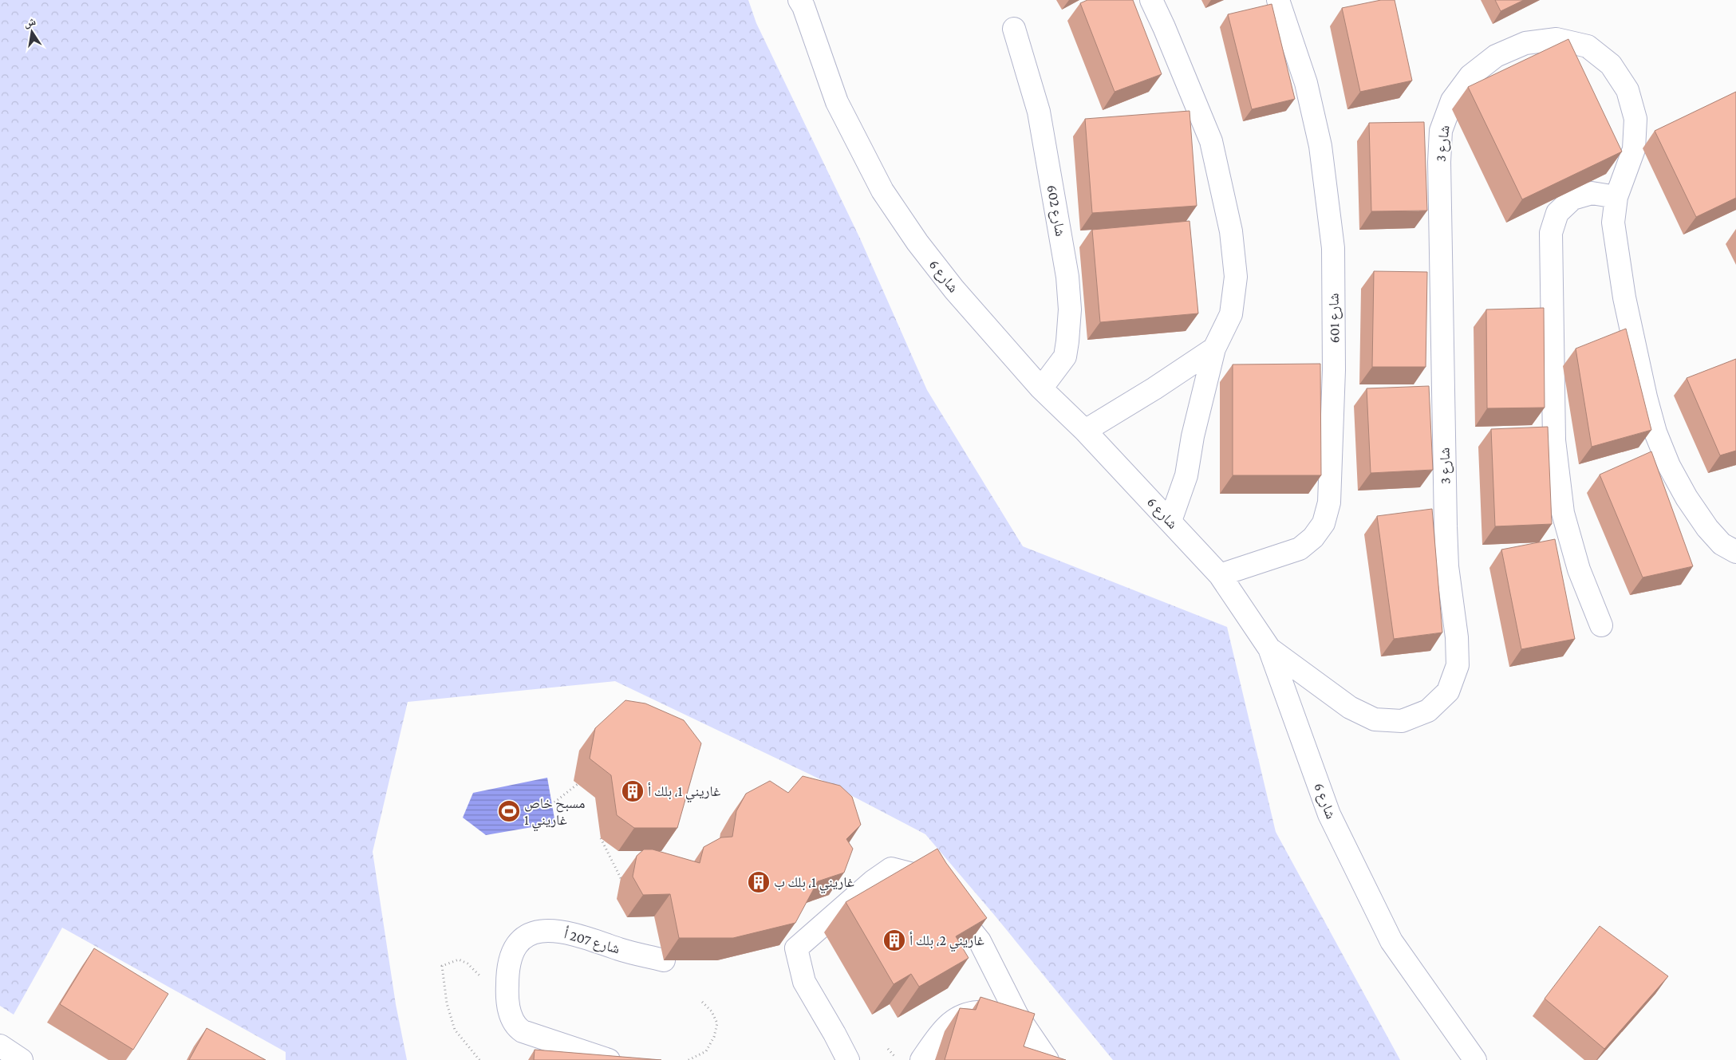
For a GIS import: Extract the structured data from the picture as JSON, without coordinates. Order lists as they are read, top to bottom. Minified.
{"streets":{"street":["شارع 3","شارع 602","شارع 6","شارع 601","شارع 207 أ"]},"crossings":[["شارع 3","شارع 6"],["شارع 602","شارع 6"],["شارع 6","شارع 601"]],"places":{"building":["غاريني 1، بلك أ","غاريني 1، بلك ب","غاريني 2، بلك أ"],"sports":["مسبح خاص غاريني 1"]},"north":"top"}
